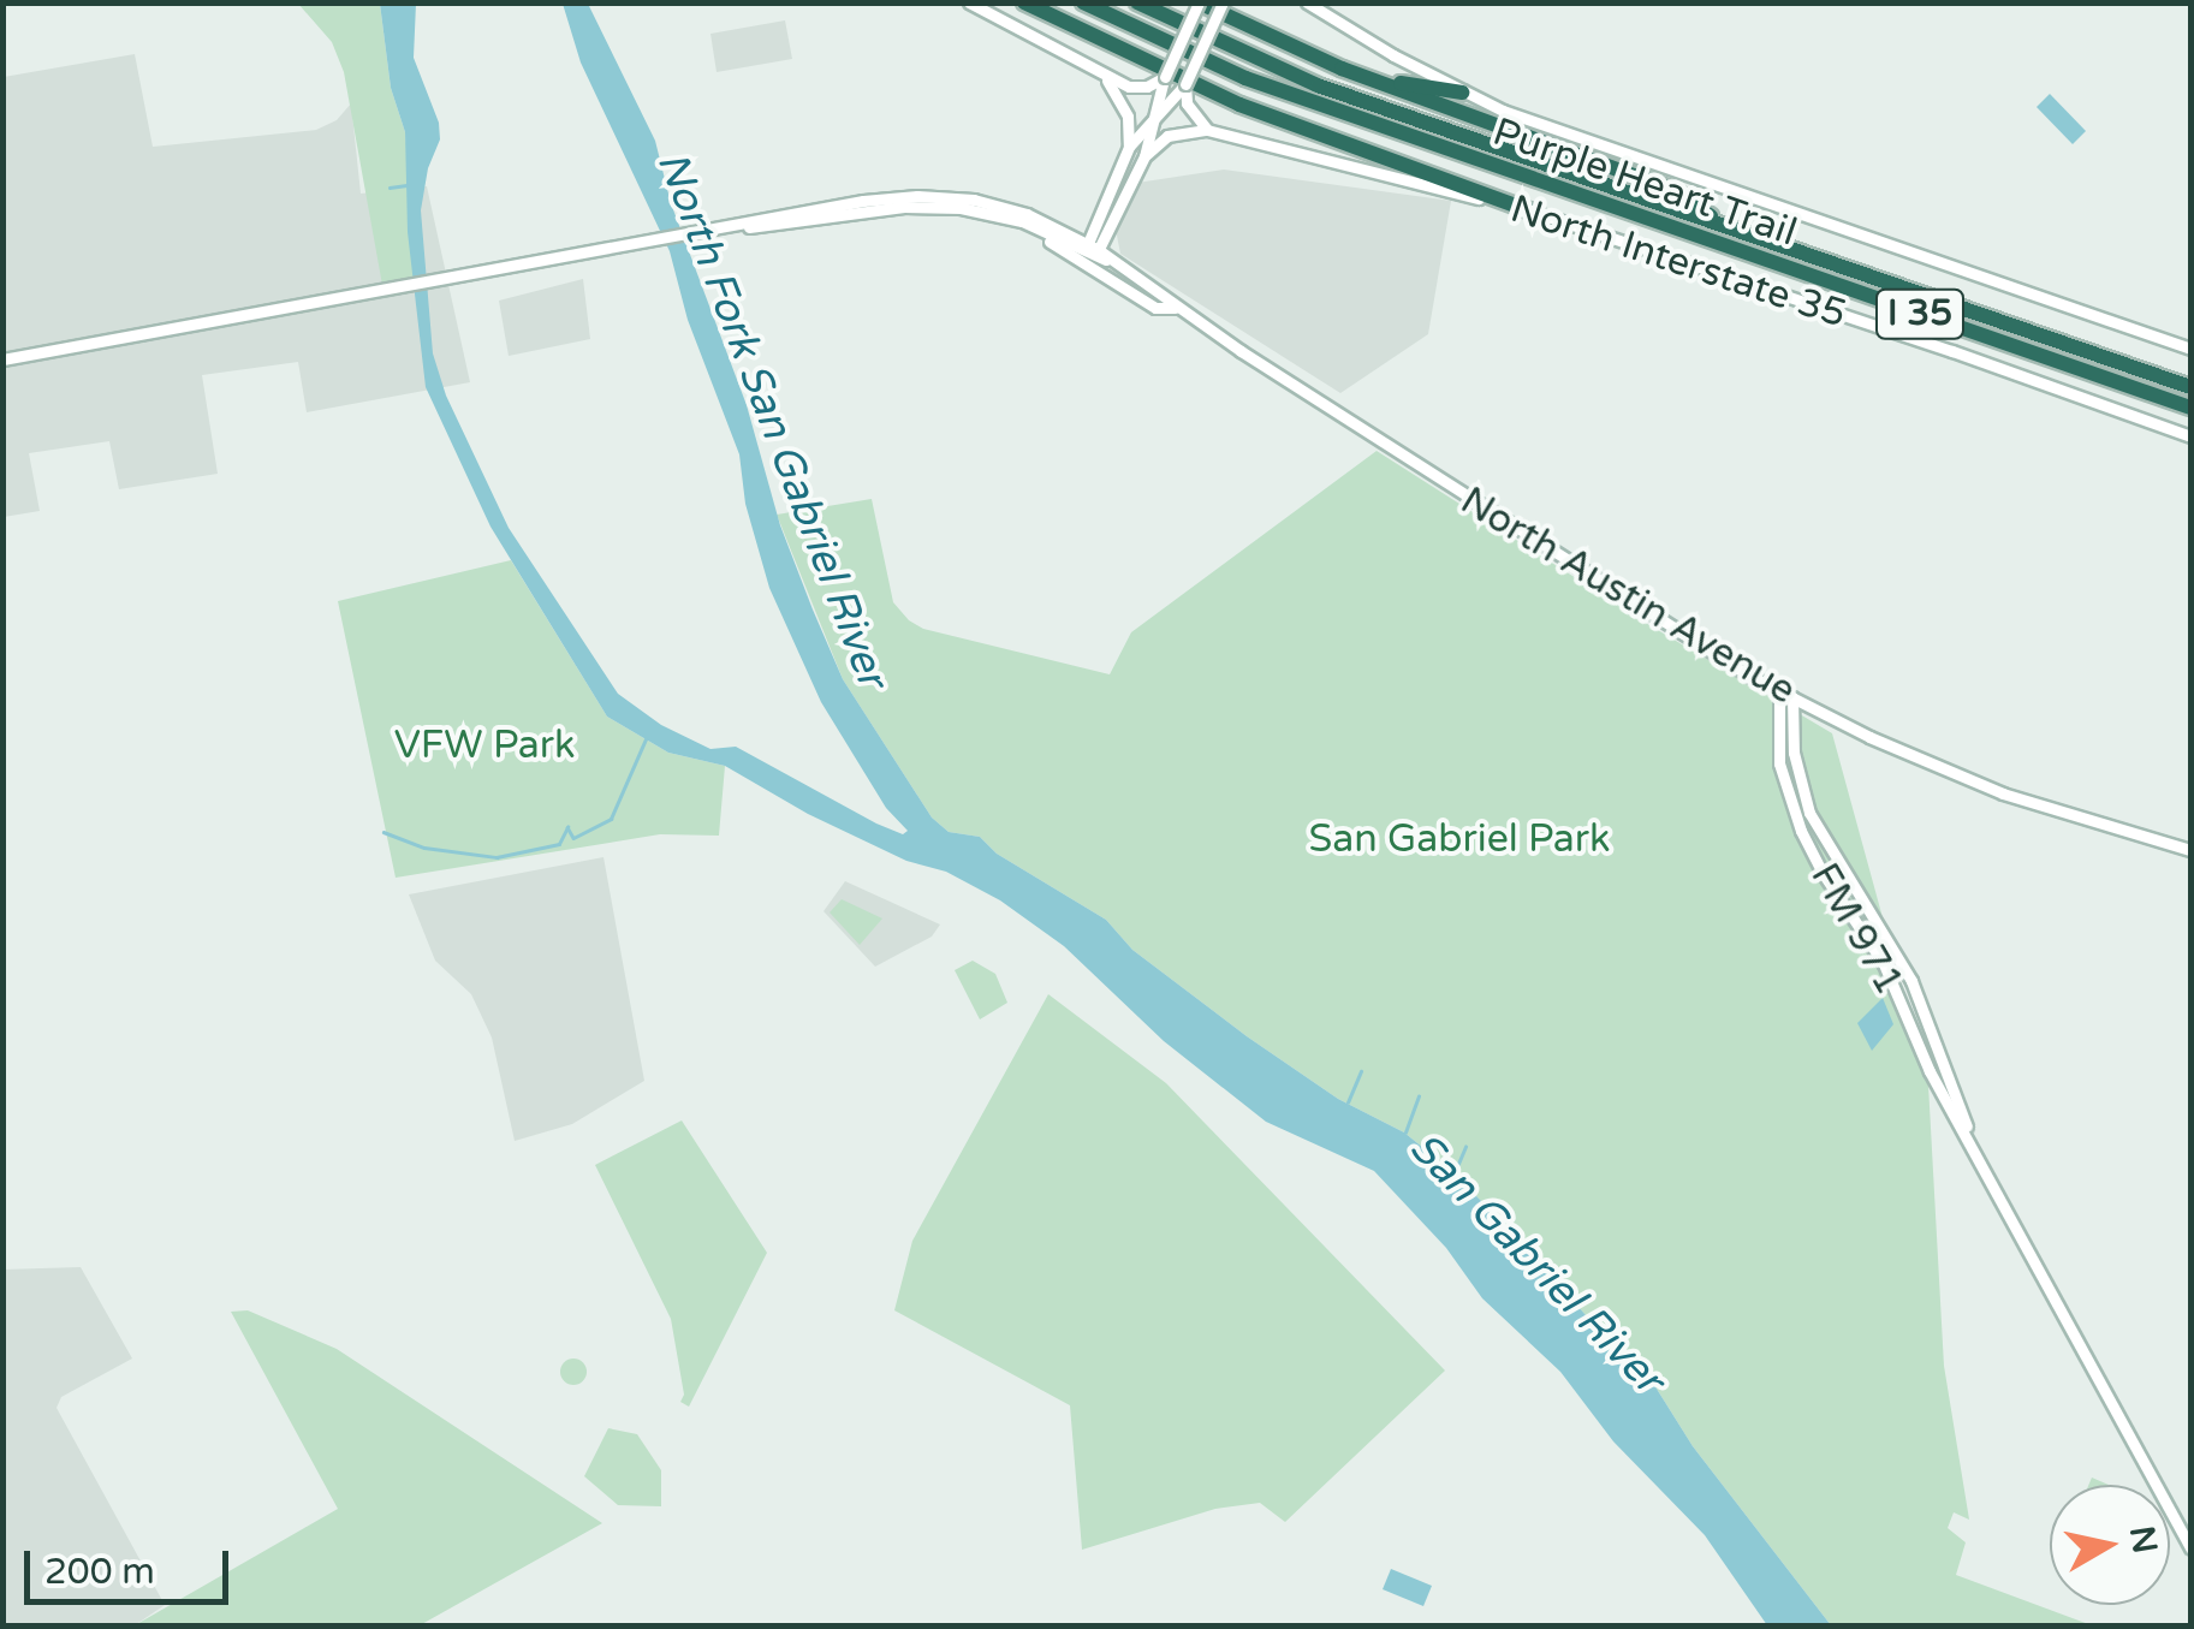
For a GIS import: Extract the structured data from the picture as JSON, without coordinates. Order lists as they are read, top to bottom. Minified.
{"streets":{"highway":["Purple Heart Trail","I 35"],"main road":["North Interstate 35","North Austin Avenue","FM 971"]},"crossings":[["North Austin Avenue","FM 971"]],"water":["North Fork San Gabriel River","San Gabriel River"],"parks":["VFW Park","San Gabriel Park"],"scale_bar":"200 m","north":"right"}
